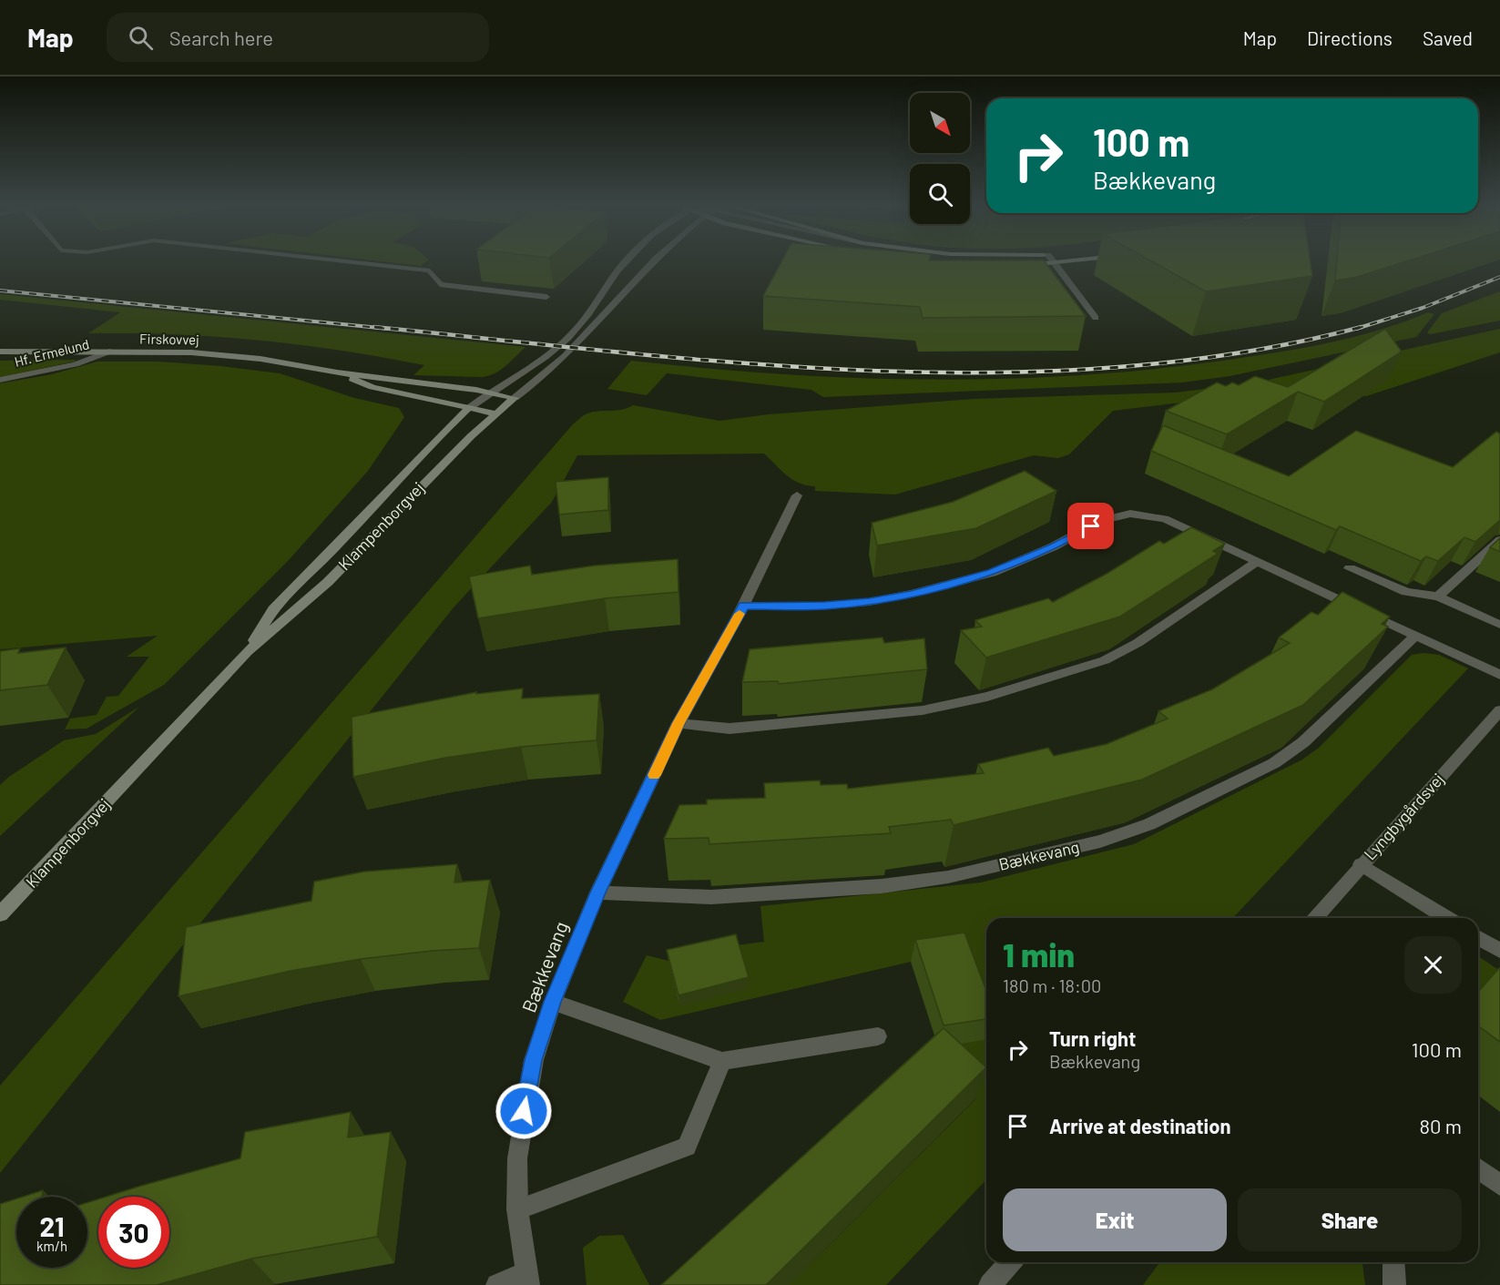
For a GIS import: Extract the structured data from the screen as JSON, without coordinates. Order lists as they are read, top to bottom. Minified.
{"streets":{"street":["Firskovvej","Hf. Ermelund","Klampenborgvej","Lyngbygårdsvej","Bækkevang"]},"crossings":[["Firskovvej","Hf. Ermelund"],["Firskovvej","Klampenborgvej"]],"north":"bottom right","page":{"header":"Map","search":"Search here","nav":["Map","Directions","Saved"],"turn":["100 m","Bækkevang"],"heading":["1 min","180 m · 18:00"],"list":[{"name":"Turn right","note":"Bækkevang","value":"100 m"},{"name":"Arrive at destination","value":"80 m"}],"buttons":["Exit","Share"],"speed":"21 km/h","limit":"30"}}
